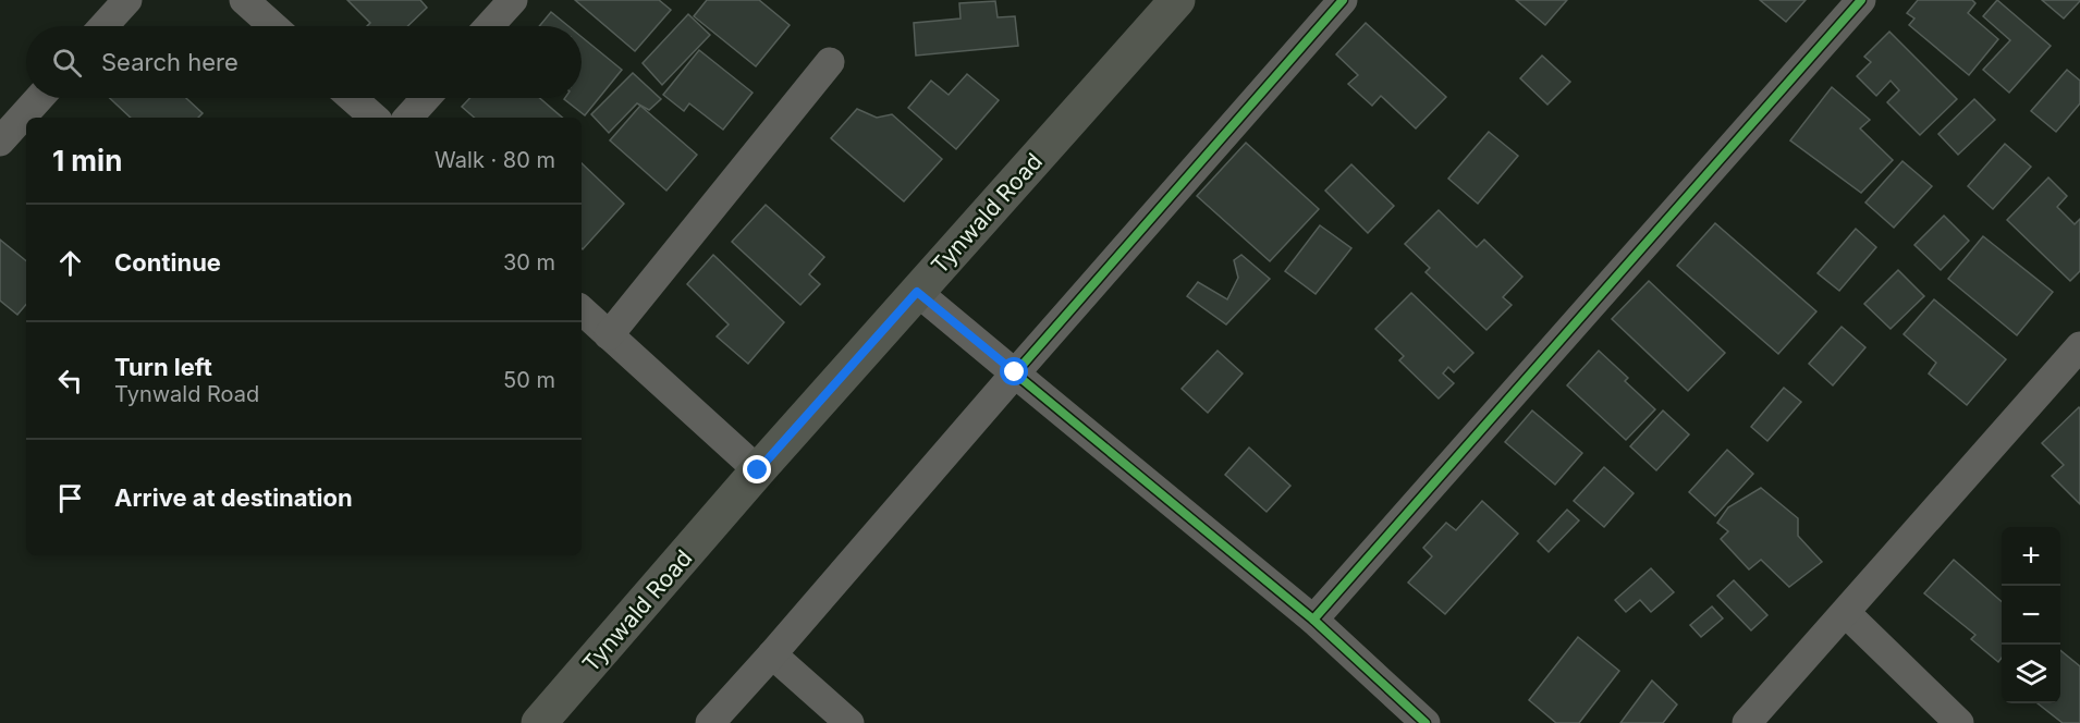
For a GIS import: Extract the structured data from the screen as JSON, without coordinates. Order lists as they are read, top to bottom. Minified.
{"streets":{"main road":["Tynwald Road"]},"page":{"search":"Search here","heading":["1 min","Walk · 80 m"],"list":[["Continue","30 m"],["Turn left","Tynwald Road","50 m"],"Arrive at destination"],"map_buttons":["+","−"]}}
